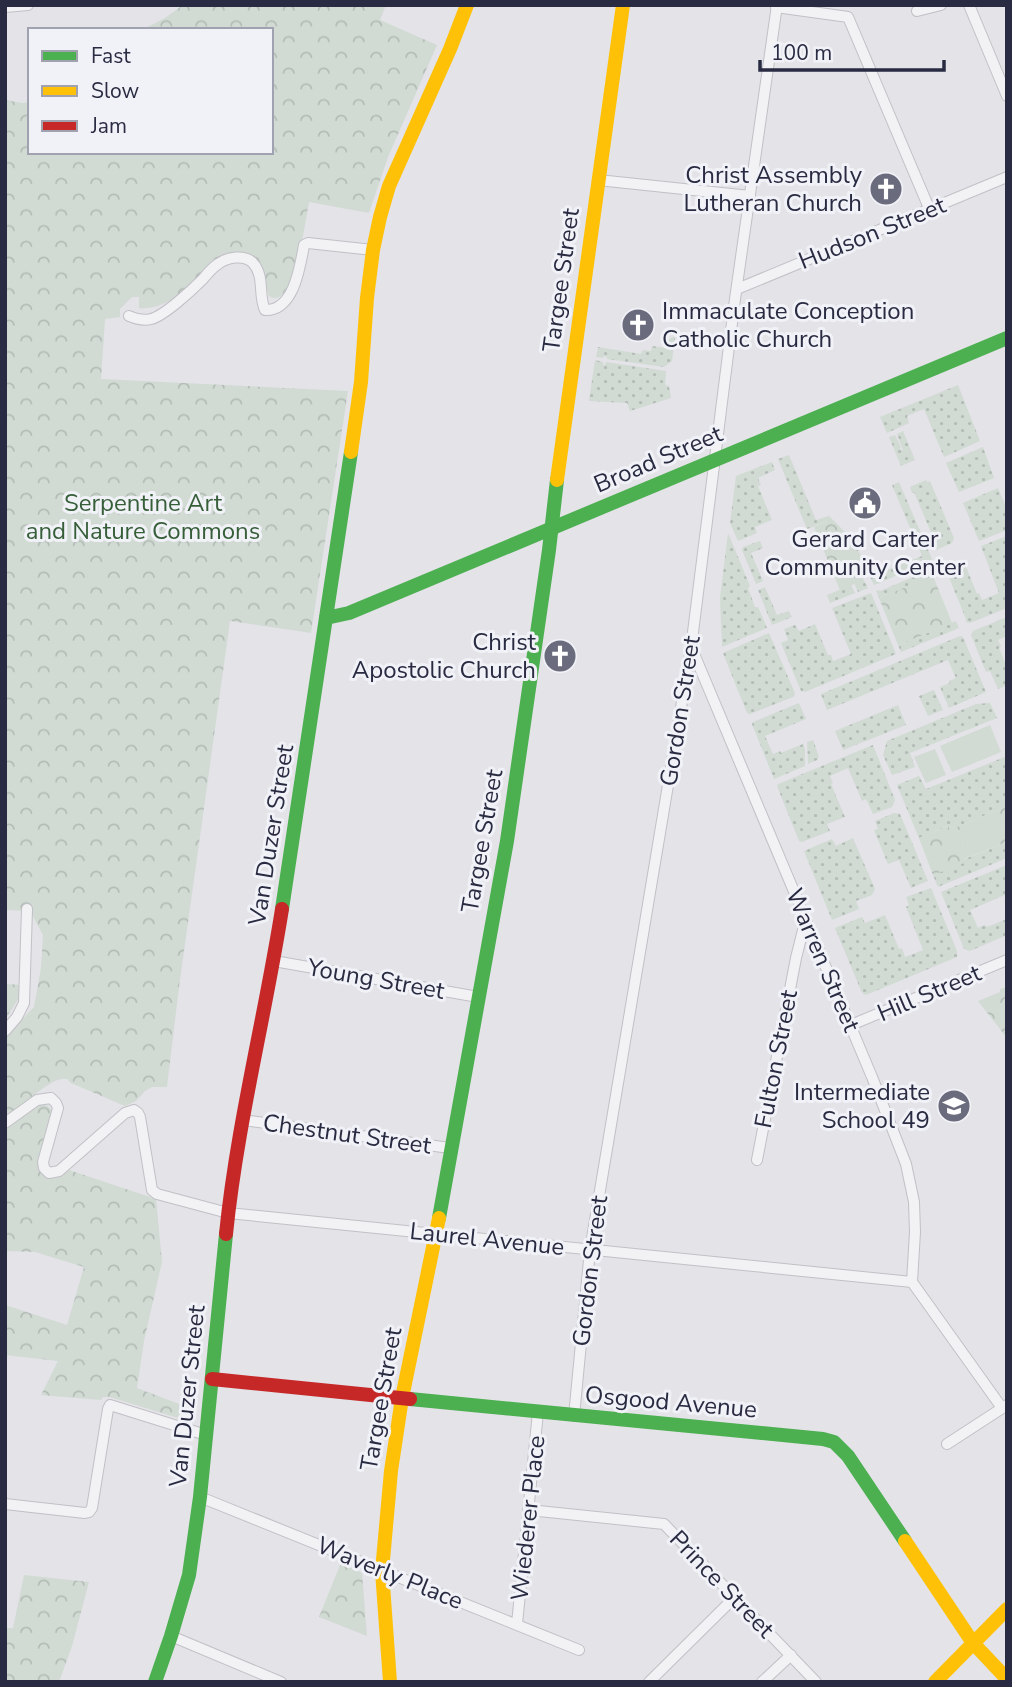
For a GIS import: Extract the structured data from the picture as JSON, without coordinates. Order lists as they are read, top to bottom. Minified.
{"streets":{"main road":["Targee Street","Broad Street","Van Duzer Street","Osgood Avenue"],"street":["Hudson Street","Gordon Street","Warren Street","Young Street","Hill Street","Fulton Street","Chestnut Street","Laurel Avenue","Wiederer Place","Waverly Place","Prince Street"]},"crossings":[["Hudson Street","Gordon Street"],["Targee Street","Broad Street"],["Targee Street","Young Street"],["Targee Street","Chestnut Street"],["Targee Street","Laurel Avenue"],["Targee Street","Osgood Avenue"],["Targee Street","Waverly Place"],["Broad Street","Gordon Street"],["Broad Street","Van Duzer Street"],["Gordon Street","Warren Street"],["Gordon Street","Laurel Avenue"],["Gordon Street","Osgood Avenue"],["Van Duzer Street","Young Street"],["Van Duzer Street","Chestnut Street"],["Van Duzer Street","Laurel Avenue"],["Van Duzer Street","Osgood Avenue"],["Van Duzer Street","Waverly Place"],["Warren Street","Hill Street"],["Warren Street","Fulton Street"],["Warren Street","Laurel Avenue"],["Osgood Avenue","Wiederer Place"],["Wiederer Place","Waverly Place"],["Wiederer Place","Prince Street"]],"parks":["Serpentine Art and Nature Commons"],"places":{"church":["Christ Assembly Lutheran Church","Immaculate Conception Catholic Church","Christ Apostolic Church"],"public building":["Gerard Carter Community Center"],"school or university":["Intermediate School 49"]},"legend":["Fast","Slow","Jam"],"scale_bar":"100 m"}
